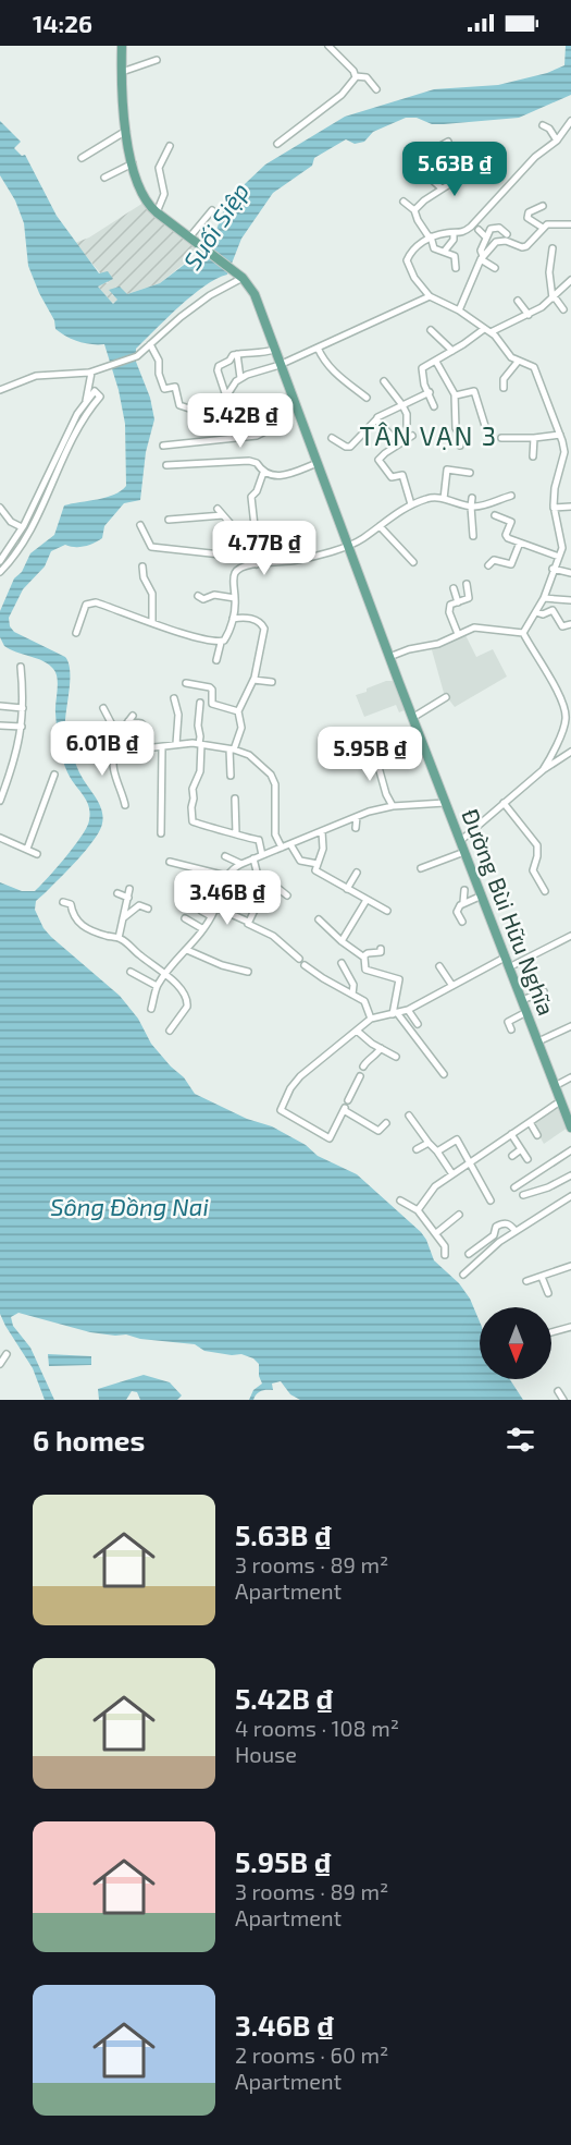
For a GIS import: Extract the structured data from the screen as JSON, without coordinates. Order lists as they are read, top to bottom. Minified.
{"streets":{"main road":["Đường Bùi Hữu Nghĩa"]},"districts":["TÂN VẠN 3"],"water":["Suối Siệp","Sông Đồng Nai"],"north":"bottom","page":{"status":"14:26","price":["5.63B ₫","5.42B ₫","4.77B ₫","6.01B ₫","5.95B ₫","3.46B ₫"],"heading":"6 homes","list":[{"name":"5.63B ₫","note":"3 rooms · 89 m² · Apartment"},{"name":"5.42B ₫","note":"4 rooms · 108 m² · House"},{"name":"5.95B ₫","note":"3 rooms · 89 m² · Apartment"},{"name":"3.46B ₫","note":"2 rooms · 60 m² · Apartment"}]}}
